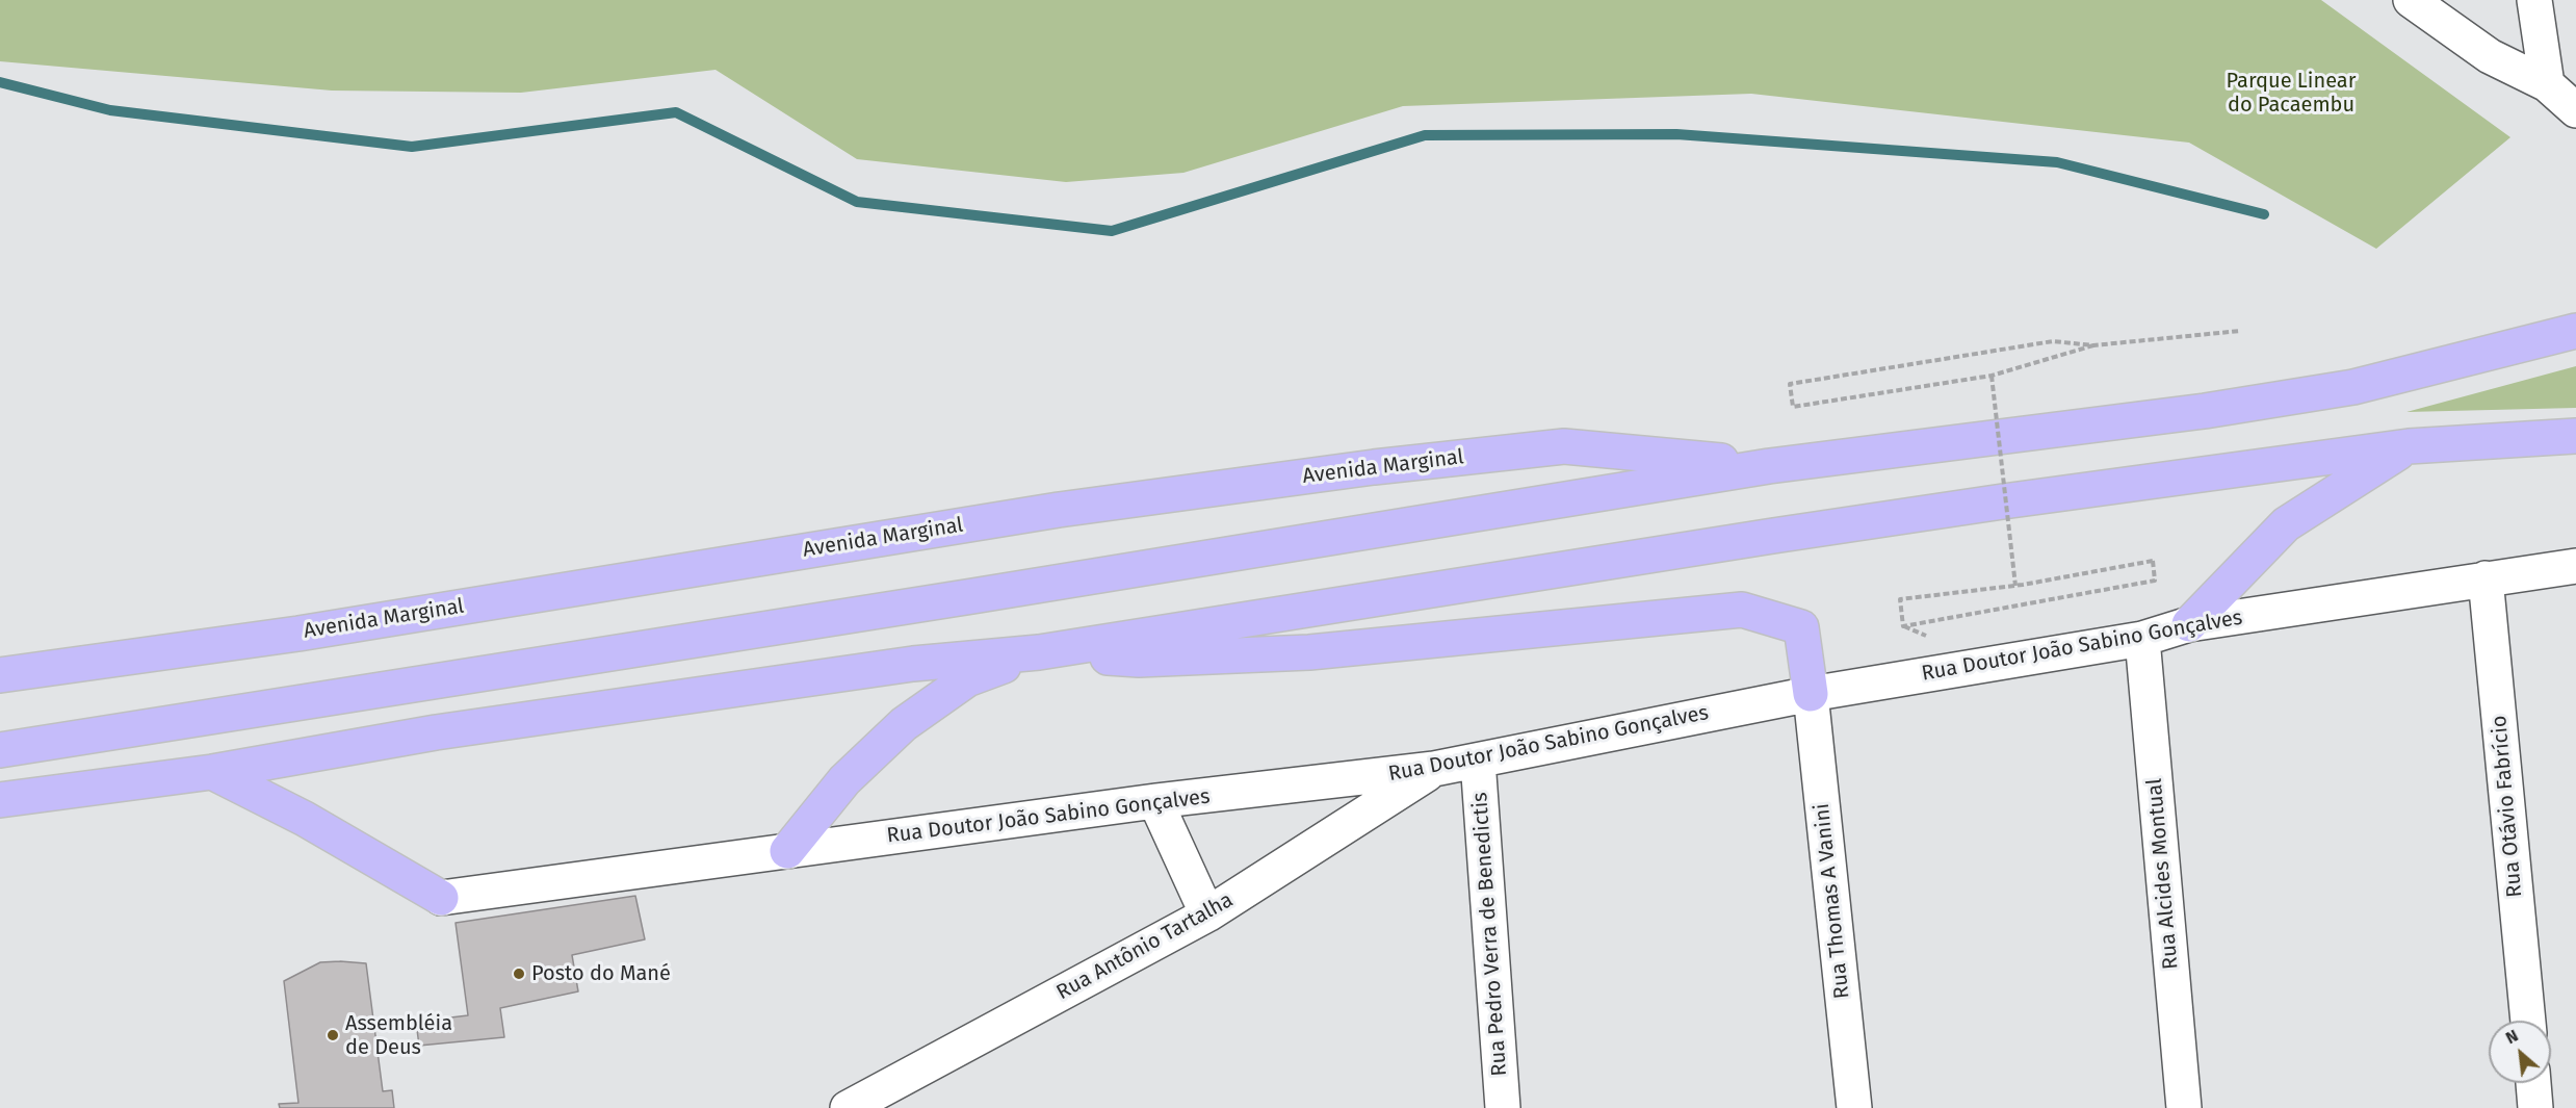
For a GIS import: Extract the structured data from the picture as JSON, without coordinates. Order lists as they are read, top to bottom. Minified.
{"streets":{"main road":["Avenida Marginal"],"street":["Rua Doutor João Sabino Gonçalves","Rua Otávio Fabrício","Rua Alcides Montual","Rua Thomas A Vanini","Rua Pedro Verra de Benedictis","Rua Antônio Tartalha"]},"crossings":[["Rua Doutor João Sabino Gonçalves","Rua Otávio Fabrício"],["Rua Doutor João Sabino Gonçalves","Rua Alcides Montual"],["Rua Doutor João Sabino Gonçalves","Rua Thomas A Vanini"],["Rua Doutor João Sabino Gonçalves","Rua Pedro Verra de Benedictis"],["Rua Doutor João Sabino Gonçalves","Rua Antônio Tartalha"]],"parks":["Parque Linear do Pacaembu"],"places":["Posto do Mané","Assembléia de Deus"],"north":"top left"}
